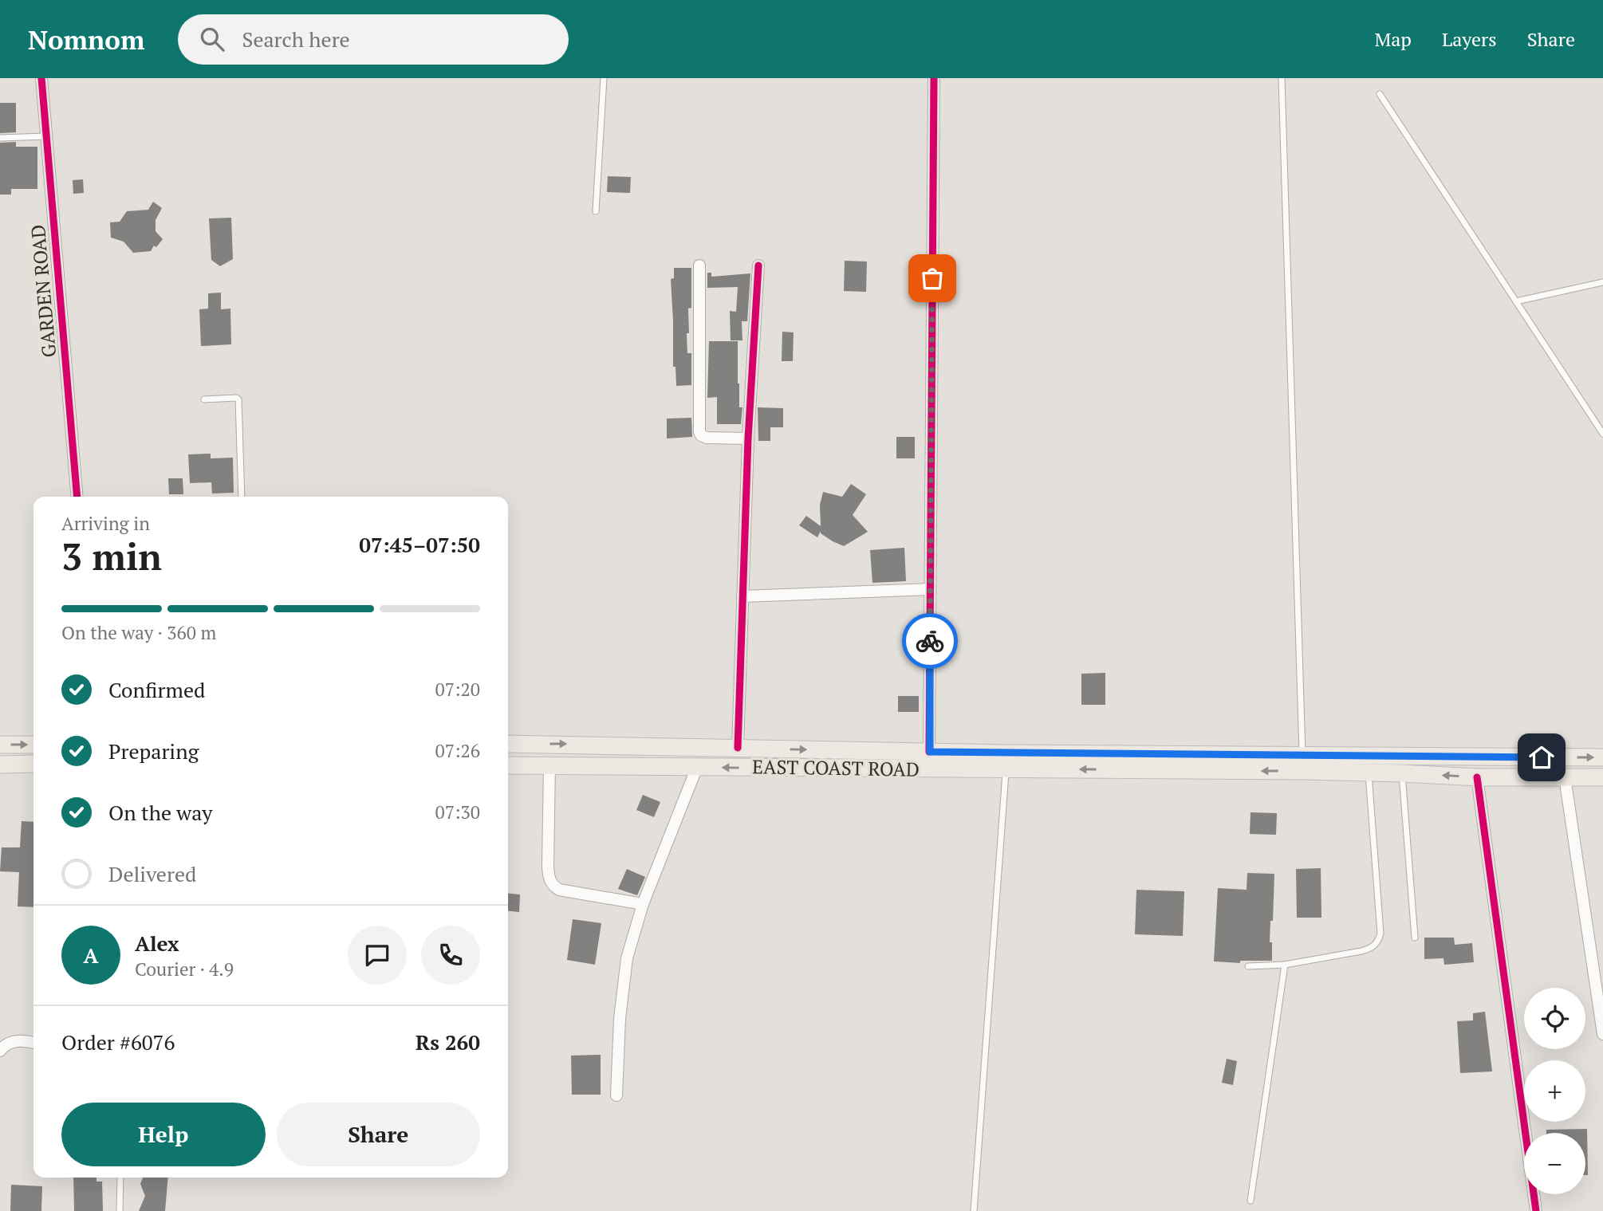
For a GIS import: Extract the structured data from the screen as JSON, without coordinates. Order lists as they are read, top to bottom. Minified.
{"streets":{"main road":["EAST COAST ROAD"],"street":["GARDEN ROAD"]},"page":{"header":"Nomnom","search":"Search here","nav":["Map","Layers","Share"],"heading":["3 min","Arriving in","07:45–07:50"],"panel":["Alex","Courier · 4.9","Order #6076","Rs 260"],"bar":"On the way · 360 m","list":[["Confirmed","07:20"],["Preparing","07:26"],["On the way","07:30"],"Delivered"],"round":"A","map_buttons":["+","−"],"buttons":["Help","Share"]}}
